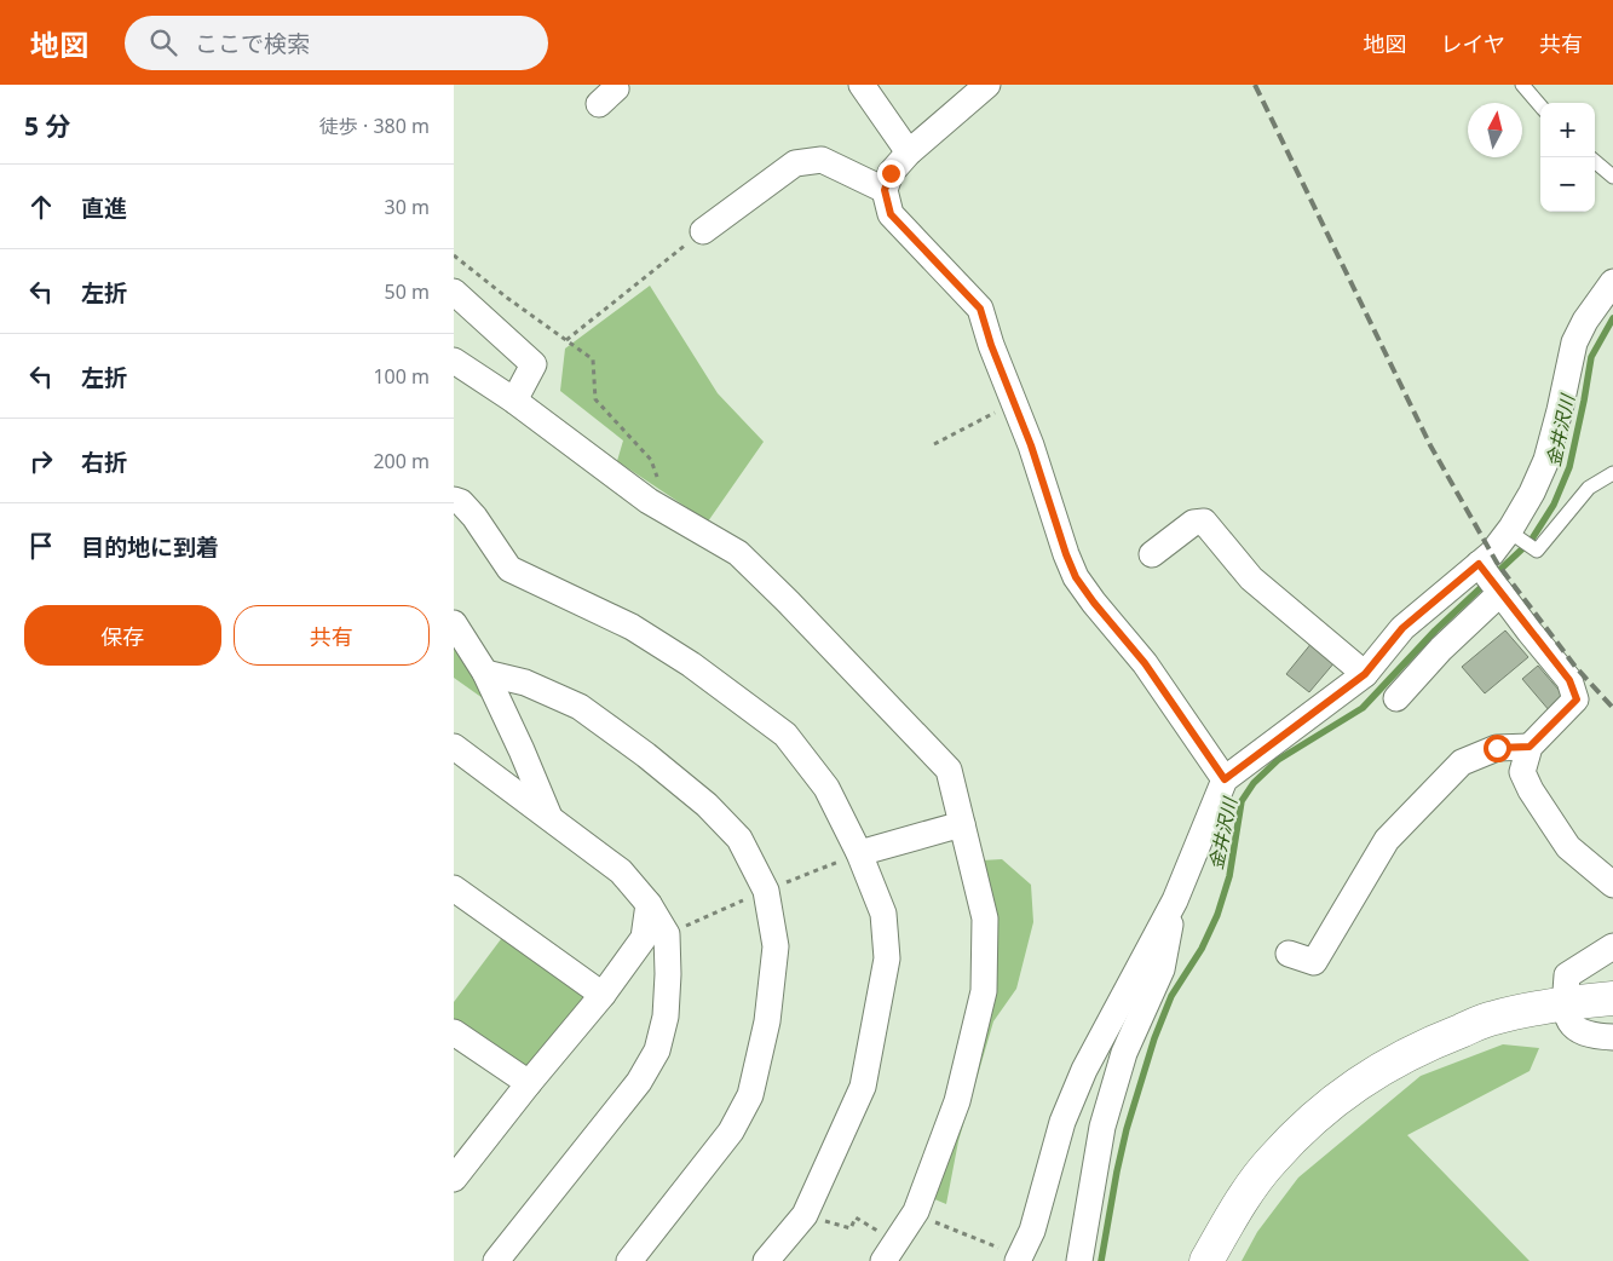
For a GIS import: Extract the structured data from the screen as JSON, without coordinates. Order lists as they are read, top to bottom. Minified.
{"water":["金井沢川"],"north":"top","page":{"header":"地図","search":"ここで検索","nav":["地図","レイヤ","共有"],"heading":["5 分","徒歩 · 380 m"],"map_buttons":["+","−"],"list":[["直進","30 m"],["左折","50 m"],["左折","100 m"],["右折","200 m"],"目的地に到着"],"buttons":["保存","共有"]}}
